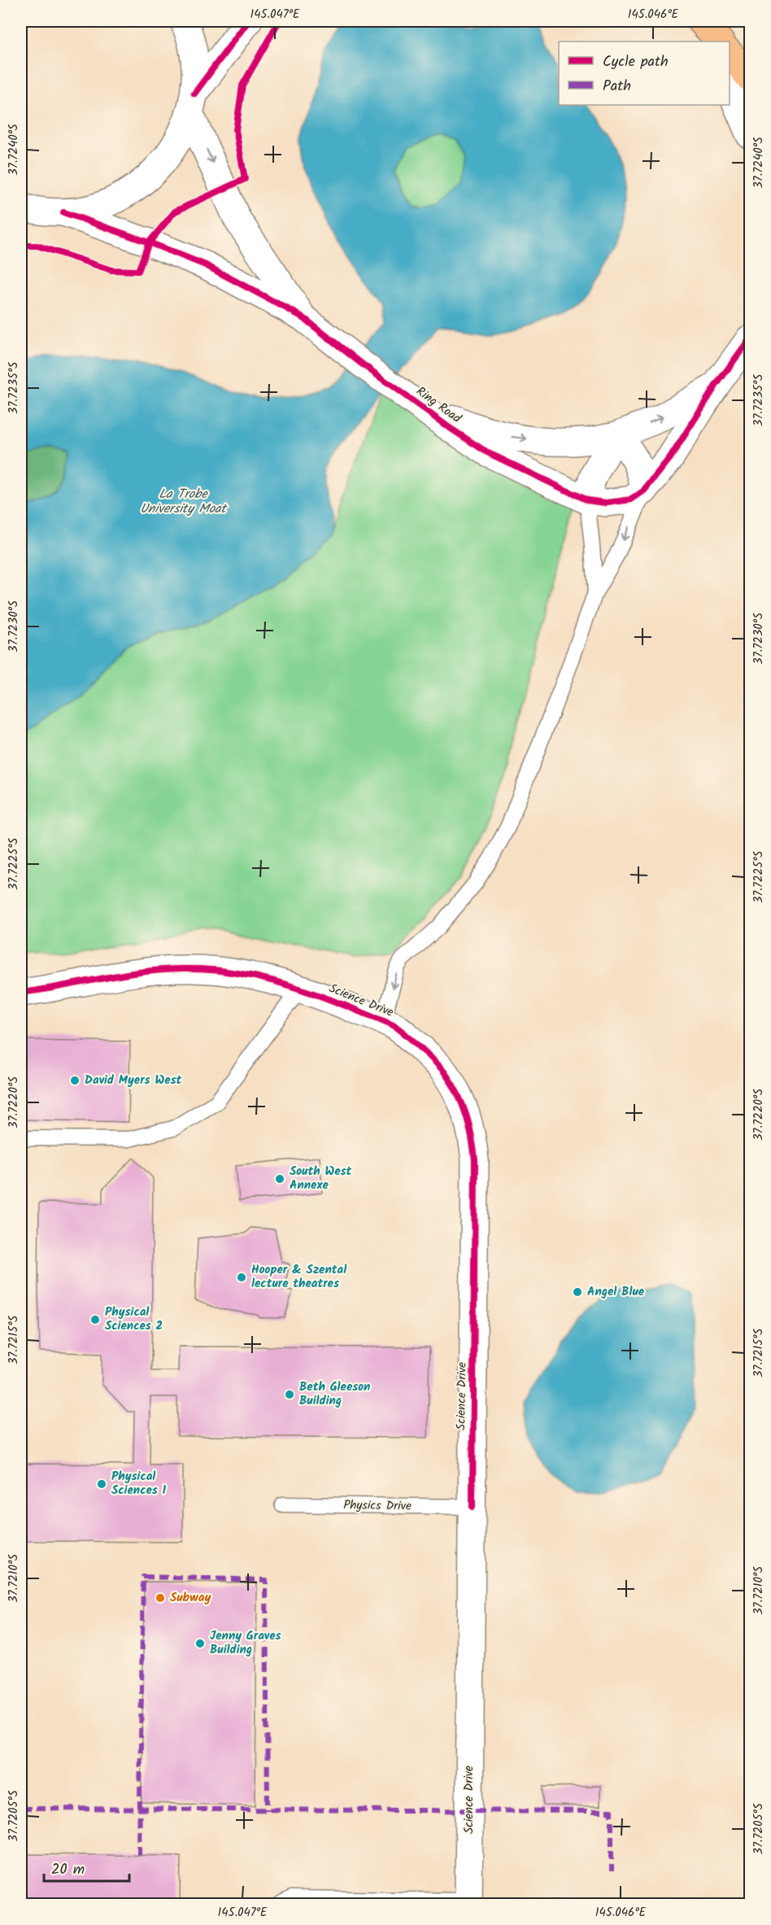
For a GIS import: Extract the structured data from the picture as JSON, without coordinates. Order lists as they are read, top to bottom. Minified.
{"streets":{"street":["Ring Road","Science Drive"],"lane":["Physics Drive"]},"crossings":[["Science Drive","Physics Drive"]],"water":["La Trobe University Moat"],"places":["David Myers West","South West Annexe","Hooper & Szental lecture theatres","Angel Blue","Physical Sciences 2","Beth Gleeson Building","Physical Sciences 1","Subway","Jenny Graves Building"],"legend":["Cycle path","Path"],"scale_bar":"20 m","coordinates":["145.047°E","145.046°E","37.7240°S","37.7235°S","37.7230°S","37.7225°S","37.7220°S","37.7215°S","37.7210°S","37.7205°S"]}
